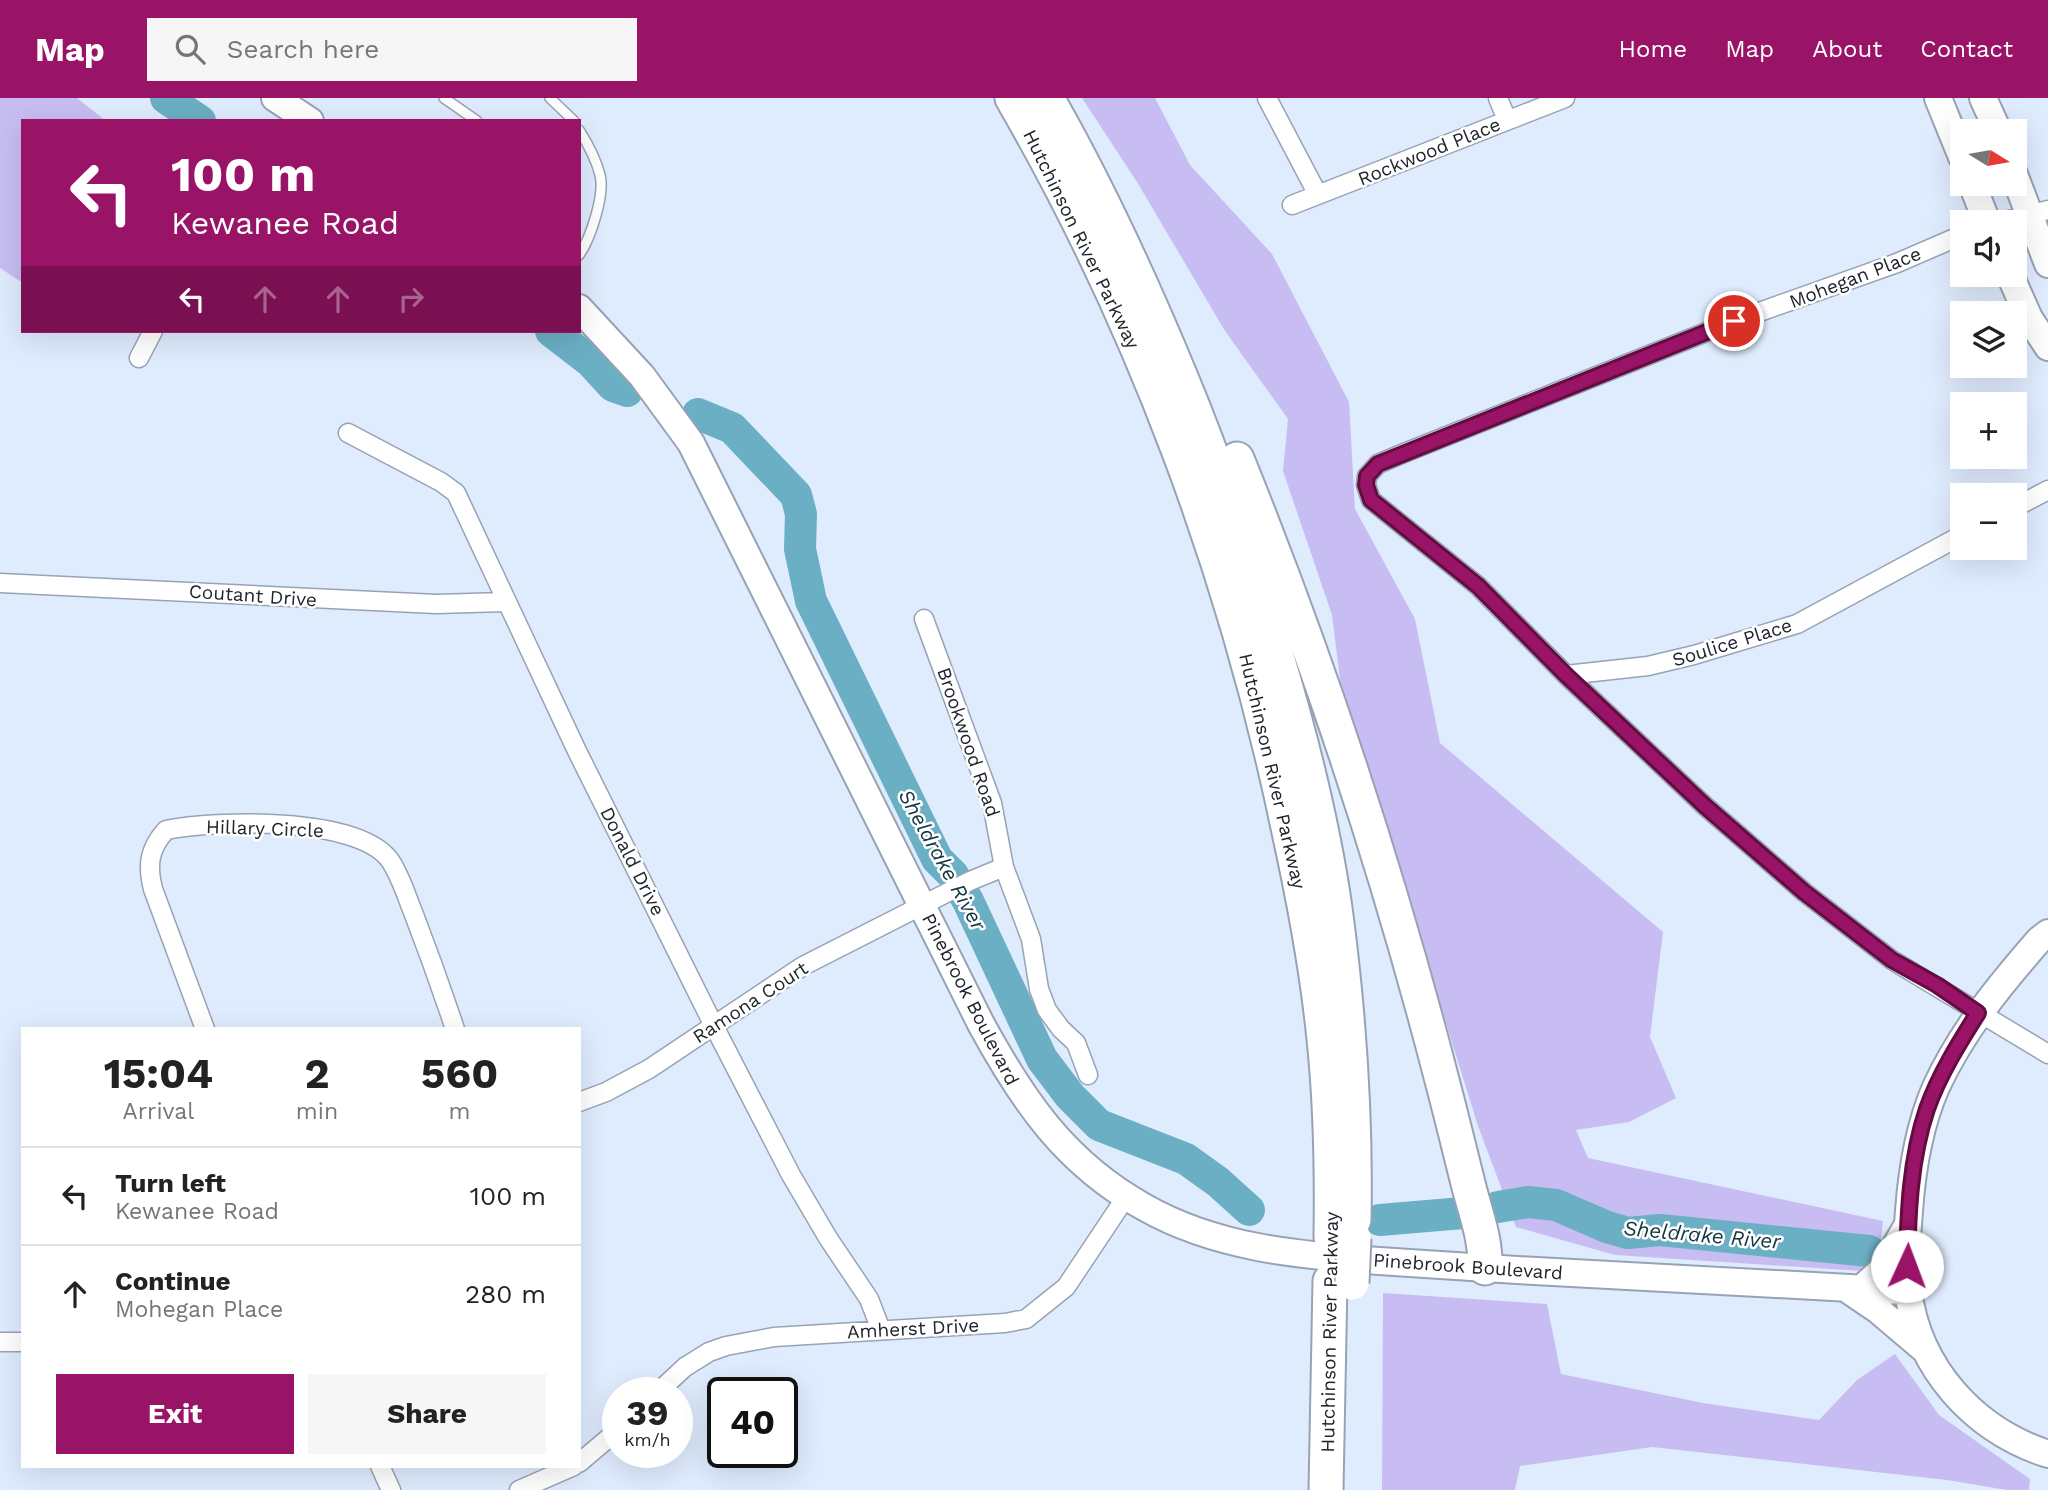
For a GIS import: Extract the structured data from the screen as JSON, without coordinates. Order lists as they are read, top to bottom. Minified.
{"streets":{"highway":["Hutchinson River Parkway"],"street":["Rockwood Place","Mohegan Place","Coutant Drive","Soulice Place","Brookwood Road","Hillary Circle","Donald Drive","Pinebrook Boulevard","Ramona Court","Amherst Drive"]},"crossings":[["Mohegan Place","Soulice Place"],["Coutant Drive","Donald Drive"],["Donald Drive","Ramona Court"],["Donald Drive","Amherst Drive"],["Pinebrook Boulevard","Ramona Court"],["Pinebrook Boulevard","Amherst Drive"]],"water":["Sheldrake River"],"north":"right","page":{"header":"Map","search":"Search here","nav":["Home","Map","About","Contact"],"map_buttons":["+","−"],"turn":["100 m","Kewanee Road"],"eta":["15:04","Arrival","2","min","560","m"],"list":[{"name":"Turn left","note":"Kewanee Road","value":"100 m"},{"name":"Continue","note":"Mohegan Place","value":"280 m"}],"buttons":["Exit","Share"],"speed":"39 km/h","limit":"40"}}
